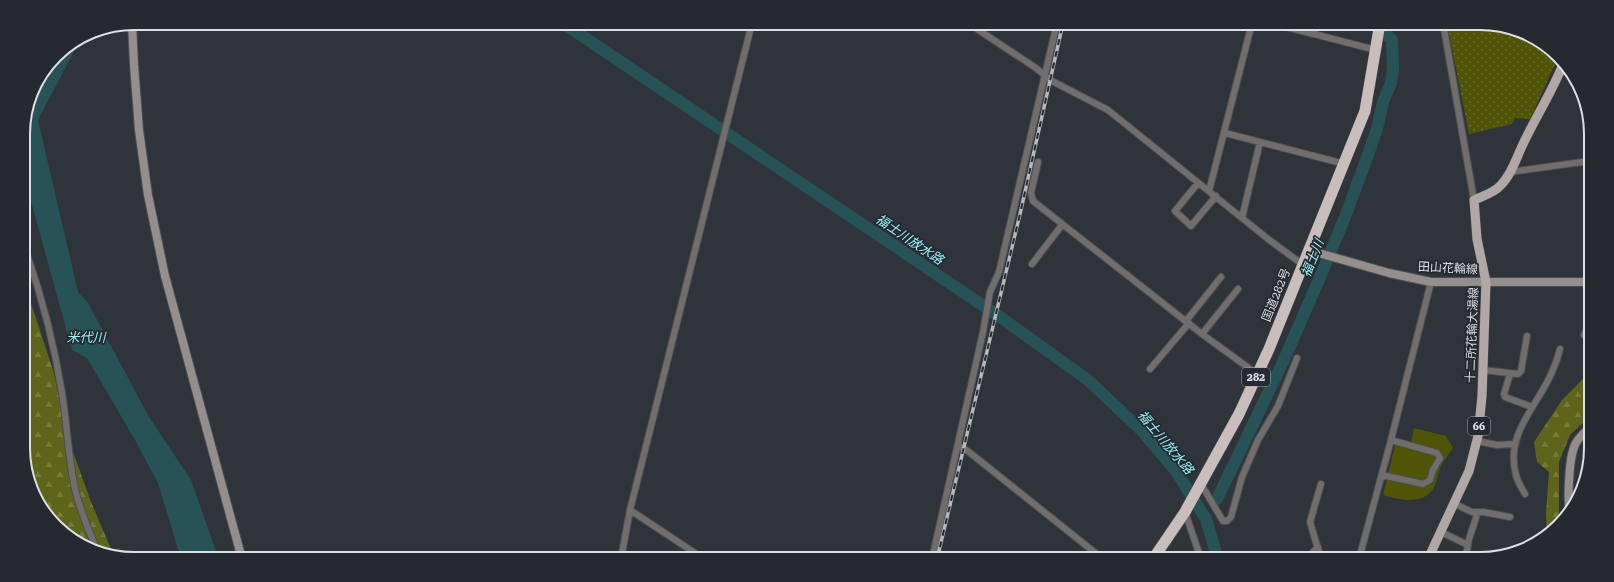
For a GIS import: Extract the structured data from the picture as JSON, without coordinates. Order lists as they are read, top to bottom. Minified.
{"streets":{"highway":["国道282号","282"],"main road":["十二所花輪大湯線","66"],"street":["田山花輪線"]},"crossings":[["田山花輪線","国道282号"],["田山花輪線","十二所花輪大湯線"]],"water":["福士川放水路","福士川","米代川"]}
